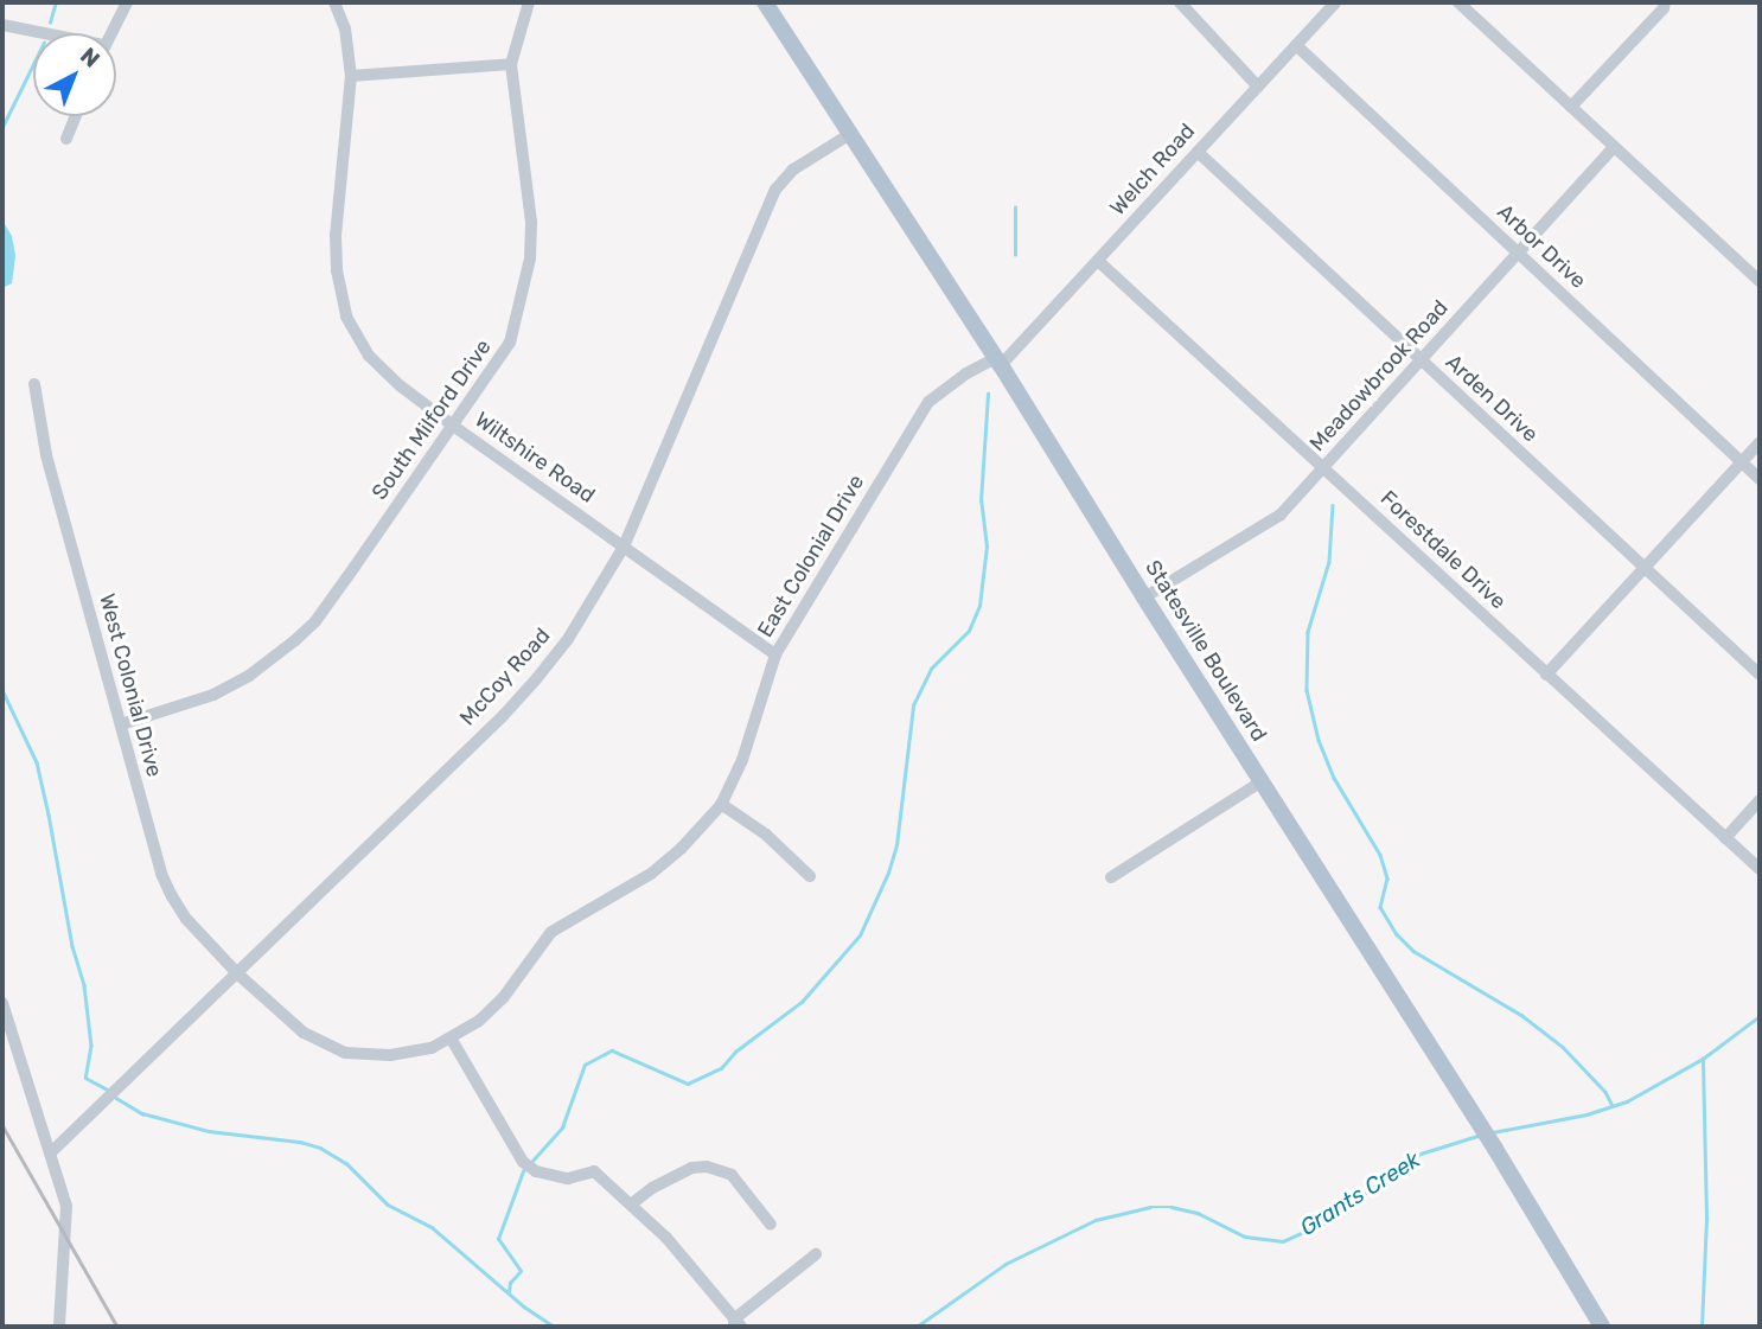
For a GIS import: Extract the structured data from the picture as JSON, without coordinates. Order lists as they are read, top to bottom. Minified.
{"streets":{"main road":["Statesville Boulevard"],"street":["Welch Road","Arbor Drive","Meadowbrook Road","Arden Drive","South Milford Drive","Wiltshire Road","Forestdale Drive","East Colonial Drive","McCoy Road","West Colonial Drive"]},"crossings":[["Welch Road","Arbor Drive"],["Welch Road","Arden Drive"],["Welch Road","Forestdale Drive"],["Welch Road","East Colonial Drive"],["Welch Road","Statesville Boulevard"],["Arbor Drive","Meadowbrook Road"],["Meadowbrook Road","Arden Drive"],["Meadowbrook Road","Forestdale Drive"],["Meadowbrook Road","Statesville Boulevard"],["South Milford Drive","Wiltshire Road"],["South Milford Drive","West Colonial Drive"],["Wiltshire Road","East Colonial Drive"],["Wiltshire Road","McCoy Road"],["East Colonial Drive","Statesville Boulevard"],["East Colonial Drive","McCoy Road"],["East Colonial Drive","West Colonial Drive"],["Statesville Boulevard","McCoy Road"],["McCoy Road","West Colonial Drive"]],"water":["Grants Creek"],"north":"top right"}
